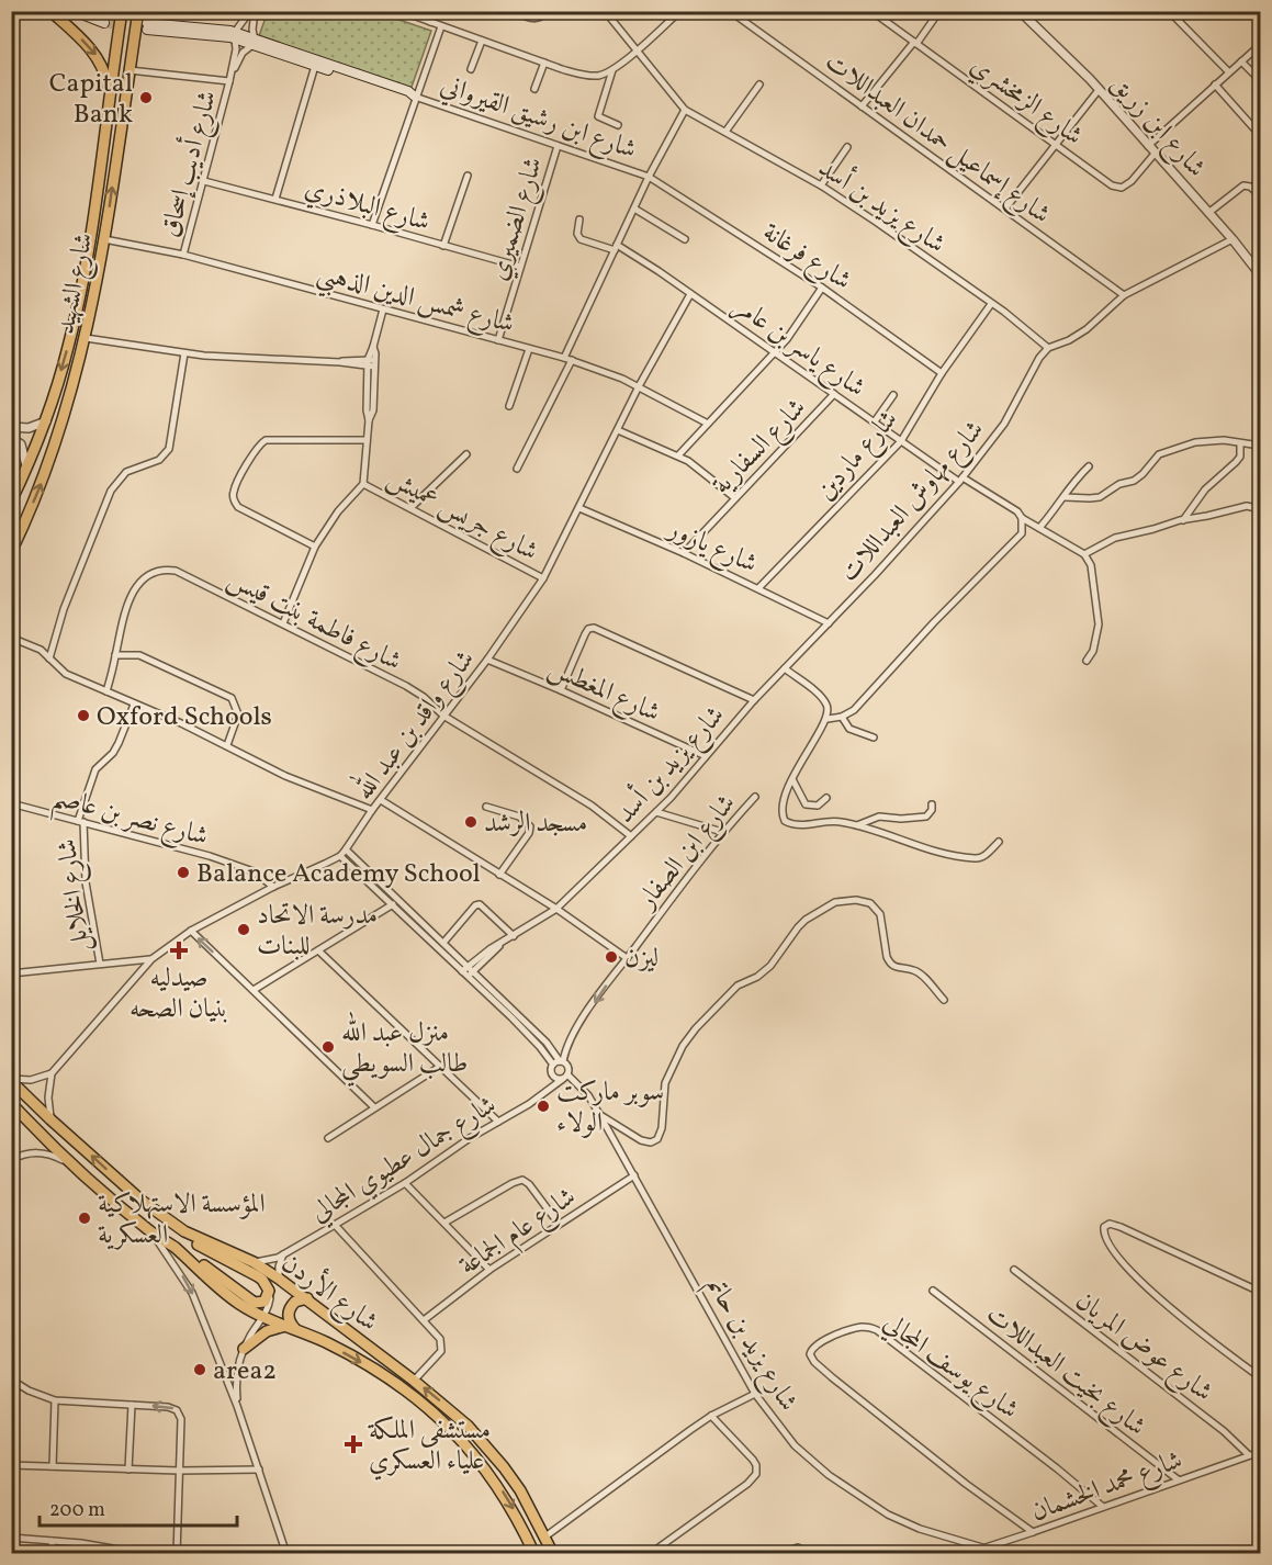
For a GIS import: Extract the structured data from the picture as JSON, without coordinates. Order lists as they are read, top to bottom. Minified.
{"streets":{"highway":["شارع الشهيد","شارع الأردن"],"main road":["شارع ابن رشيق القيرواني"],"street":["شارع الزمخشري","شارع ابن زريق","شارع إسماعيل حمدان العبداللات","شارع أديب إسحاق","شارع البلاذري","شارع يزيد بن أسد","شارع الضميري","شارع فرغانة","شارع شمس الدين الذهبي","شارع ياسر بن عامر","شارع السفارية","شارع ماردين","شارع مهاوش العبداللات","شارع جريس عميش","شارع يازور","شارع فاطمة بنت قيس","شارع المغطس","شارع واقد بن عبد الله","شارع نصر بن عاصم","شارع ابن الصفار","شارع الخلايل","شارع جمال عطيوي المجالي","شارع عام الجماعة","شارع يزيد بن حاتم","شارع عوض المريان","شارع يوسف المجالي","شارع بخيت العبداللات","شارع محمد الخشمان"]},"crossings":[["شارع الزمخشري","شارع ابن زريق"],["شارع ابن رشيق القيرواني","شارع أديب إسحاق"],["شارع ابن رشيق القيرواني","شارع الضميري"],["شارع ابن رشيق القيرواني","شارع فرغانة"],["شارع أديب إسحاق","شارع البلاذري"],["شارع أديب إسحاق","شارع شمس الدين الذهبي"],["شارع البلاذري","شارع الضميري"],["شارع يزيد بن أسد","شارع ماردين"],["شارع يزيد بن أسد","شارع مهاوش العبداللات"],["شارع يزيد بن أسد","شارع يازور"],["شارع يزيد بن أسد","شارع فاطمة بنت قيس"],["شارع يزيد بن أسد","شارع المغطس"],["شارع الضميري","شارع شمس الدين الذهبي"],["شارع فرغانة","شارع ماردين"],["شارع الشهيد","شارع شمس الدين الذهبي"],["شارع شمس الدين الذهبي","شارع واقد بن عبد الله"],["شارع ياسر بن عامر","شارع السفارية"],["شارع ياسر بن عامر","شارع ماردين"],["شارع ياسر بن عامر","شارع مهاوش العبداللات"],["شارع ياسر بن عامر","شارع واقد بن عبد الله"],["شارع السفارية","شارع يازور"],["شارع ماردين","شارع يازور"],["شارع مهاوش العبداللات","شارع يازور"],["شارع جريس عميش","شارع واقد بن عبد الله"],["شارع يازور","شارع واقد بن عبد الله"],["شارع فاطمة بنت قيس","شارع واقد بن عبد الله"],["شارع المغطس","شارع واقد بن عبد الله"],["شارع واقد بن عبد الله","شارع نصر بن عاصم"],["شارع نصر بن عاصم","شارع الخلايل"],["شارع ابن الصفار","شارع جمال عطيوي المجالي"],["شارع ابن الصفار","شارع يزيد بن حاتم"],["شارع جمال عطيوي المجالي","شارع الأردن"],["شارع جمال عطيوي المجالي","شارع يزيد بن حاتم"],["شارع عام الجماعة","شارع يزيد بن حاتم"],["شارع يزيد بن حاتم","شارع محمد الخشمان"],["شارع عوض المريان","شارع محمد الخشمان"],["شارع يوسف المجالي","شارع محمد الخشمان"],["شارع بخيت العبداللات","شارع محمد الخشمان"]],"one_way":["شارع ابن الصفار"],"places":{"other":["Capital Bank","Oxford Schools","مسجد الرشد","Balance Academy School","مدرسة الاتحاد للبنات","ليزن","منزل عبد الله طالب السويطي","سوبر ماركت الولاء","المؤسسة الاستهلاكية العسكرية","area2"],"health":["صيدليه بنيان الصحه","مستشفى الملكة علياء العسكري"]},"scale_bar":"200 m"}
